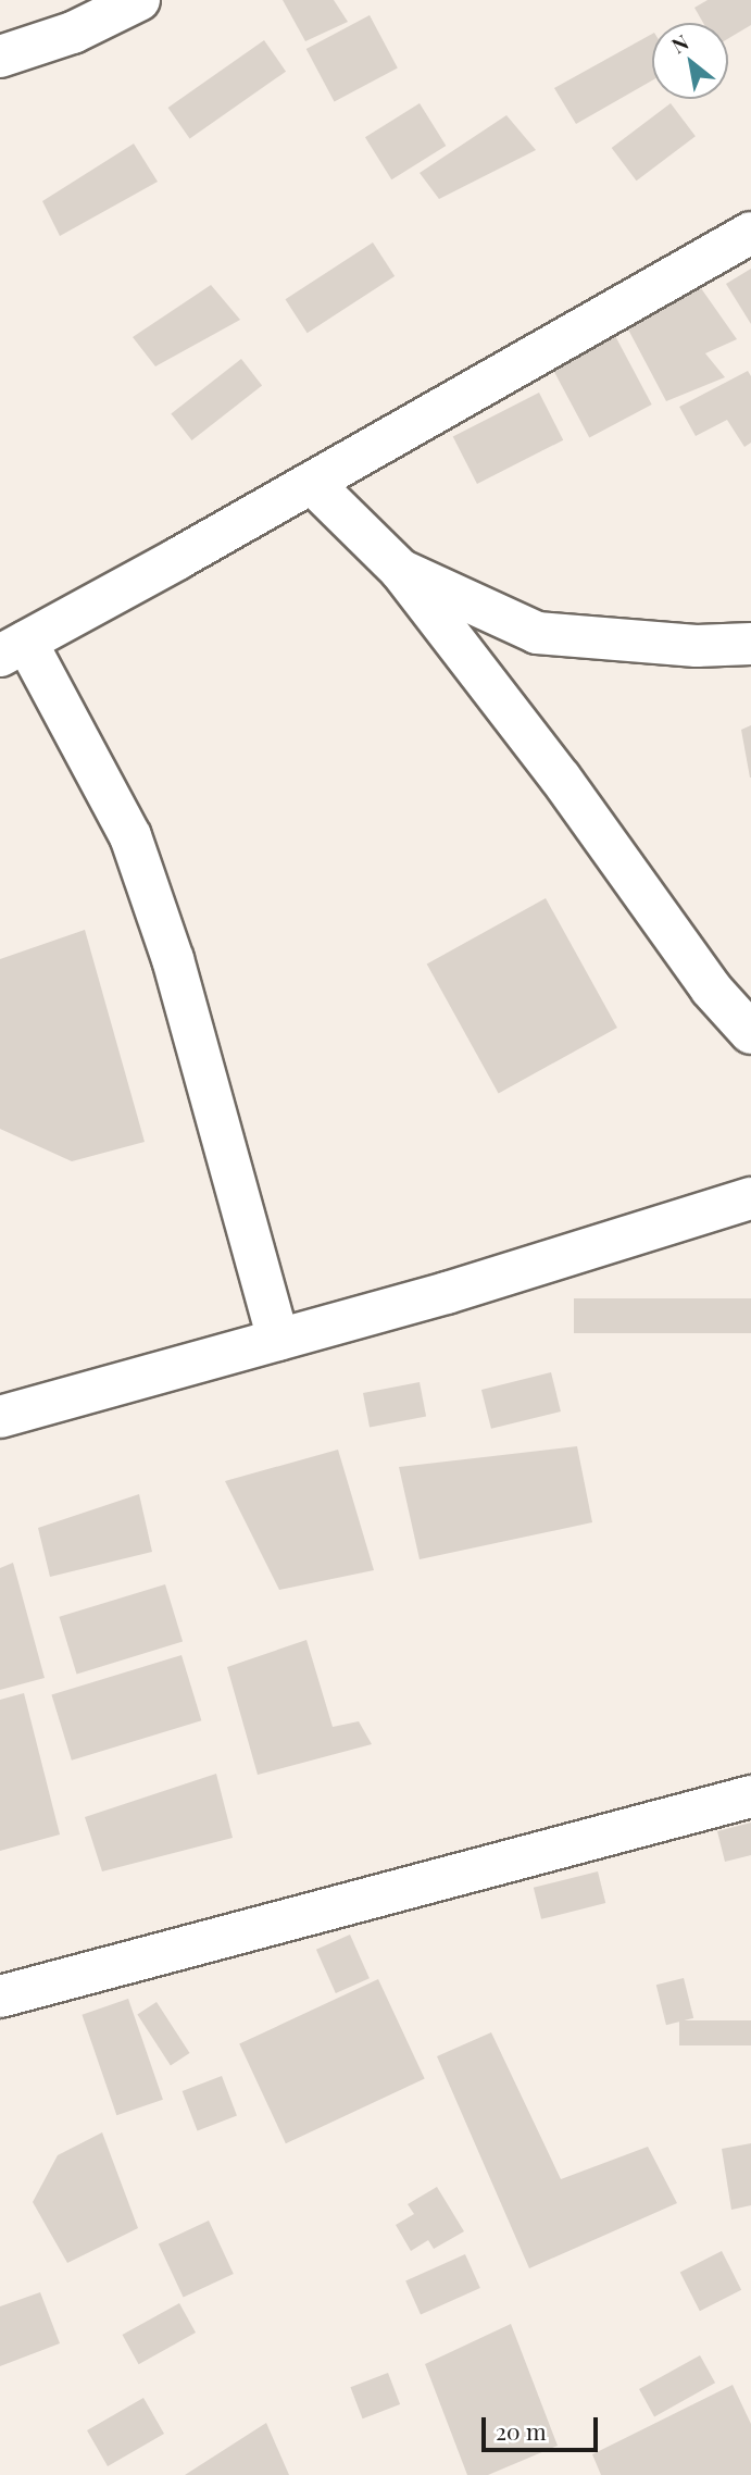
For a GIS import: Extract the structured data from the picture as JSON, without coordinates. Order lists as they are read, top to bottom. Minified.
{"scale_bar":"20 m","north":"top left"}
